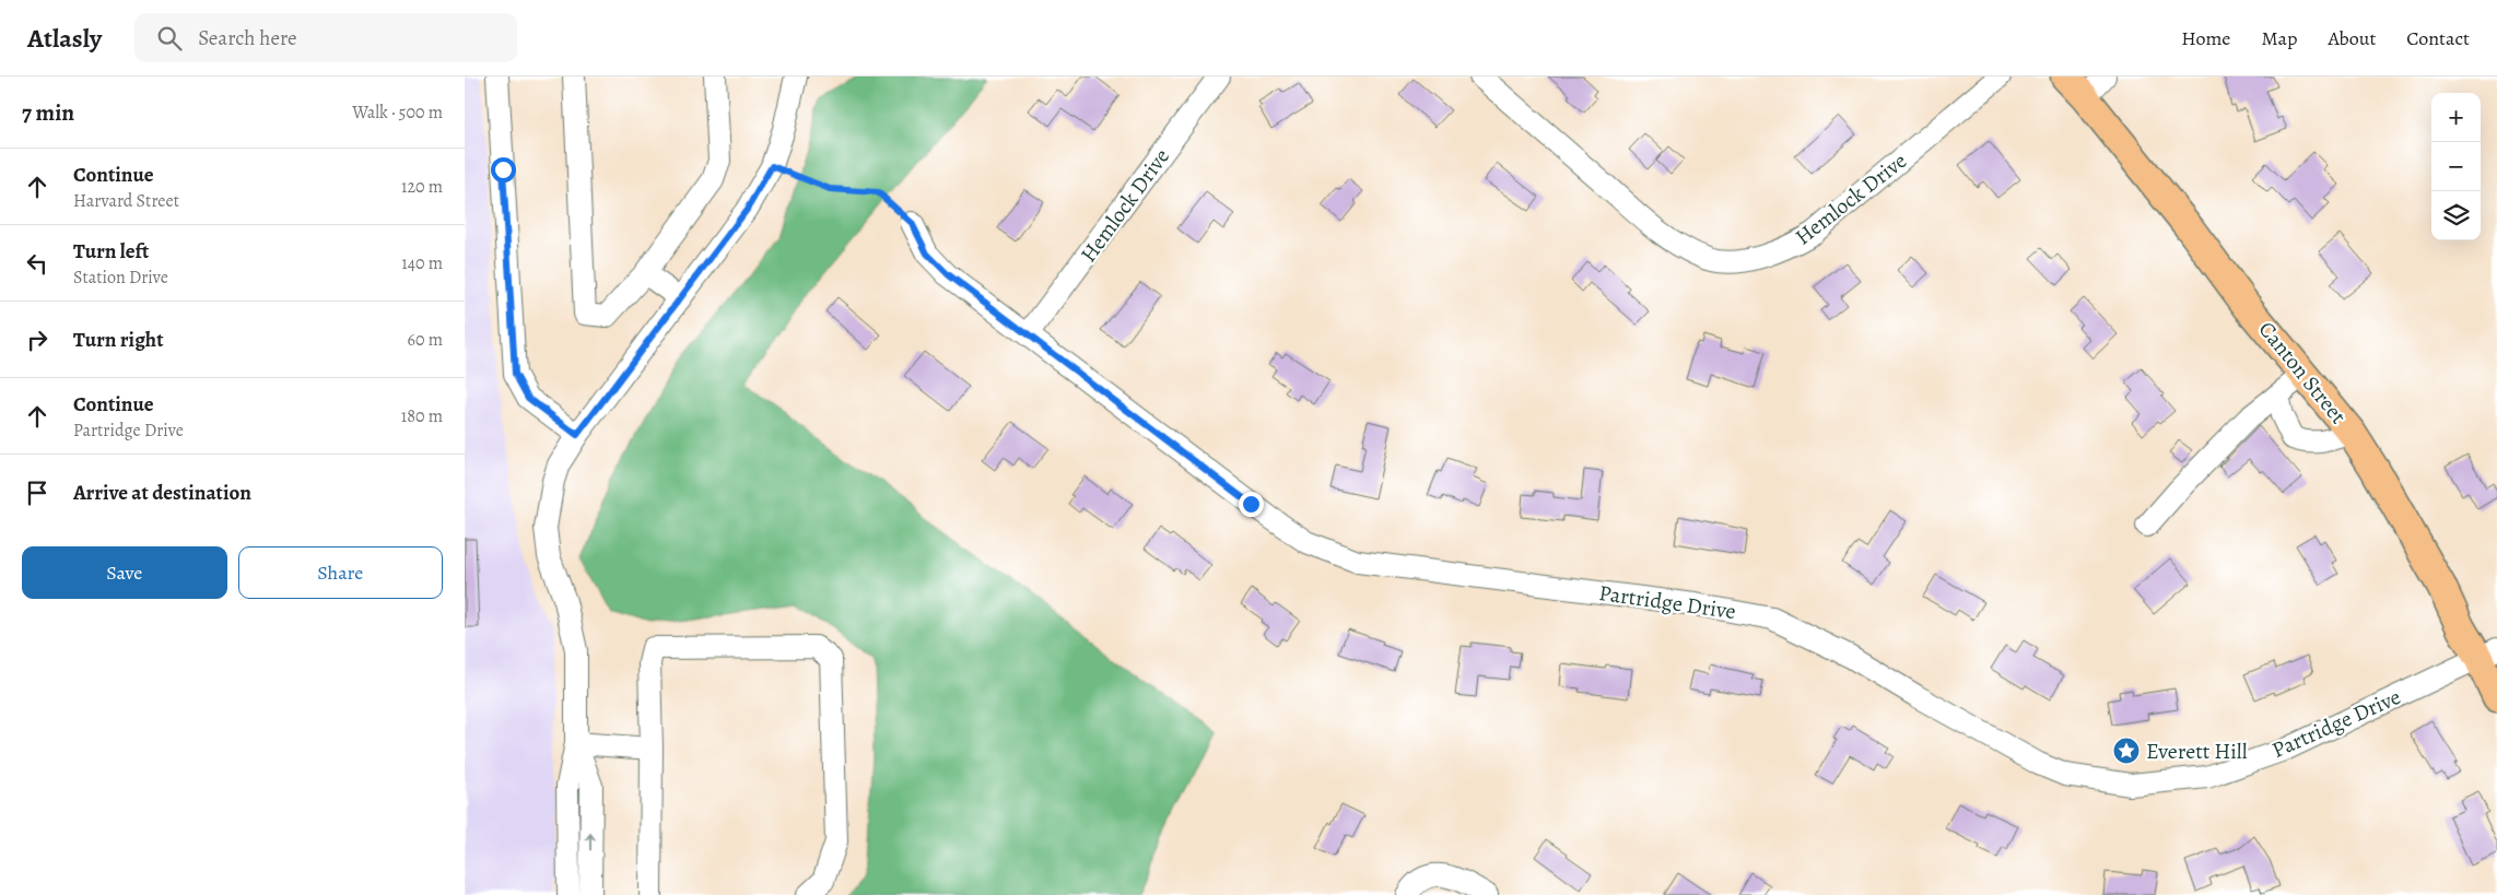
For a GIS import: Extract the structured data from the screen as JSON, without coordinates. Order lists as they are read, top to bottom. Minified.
{"streets":{"main road":["Canton Street"],"street":["Hemlock Drive","Partridge Drive"]},"crossings":[["Hemlock Drive","Partridge Drive"],["Canton Street","Partridge Drive"]],"places":{"place":["Everett Hill"]},"page":{"header":"Atlasly","search":"Search here","nav":["Home","Map","About","Contact"],"heading":["7 min","Walk · 500 m"],"map_buttons":["+","−"],"list":[["Continue","Harvard Street","120 m"],["Turn left","Station Drive","140 m"],["Turn right","60 m"],["Continue","Partridge Drive","180 m"],"Arrive at destination"],"buttons":["Save","Share"]}}
